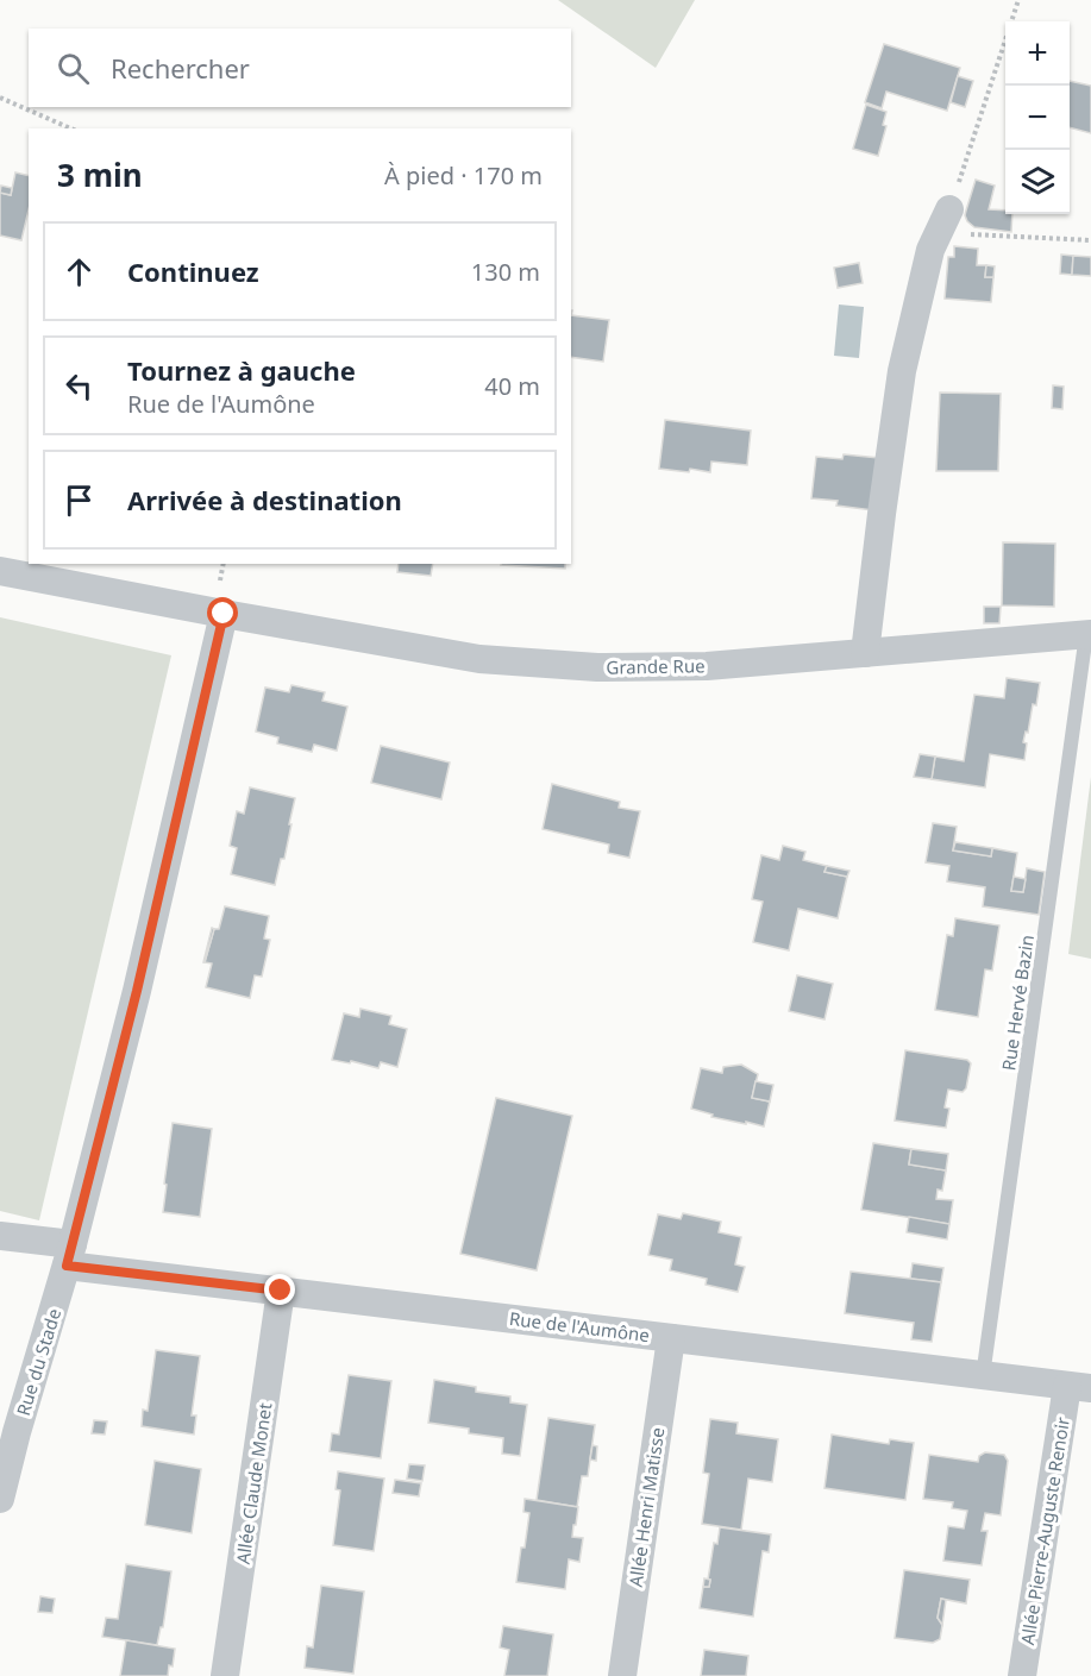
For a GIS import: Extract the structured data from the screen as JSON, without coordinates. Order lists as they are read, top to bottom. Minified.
{"streets":{"street":["Grande Rue","Rue de l'Aumône","Rue du Stade","Allée Claude Monet","Allée Henri Matisse","Allée Pierre-Auguste Renoir"],"lane":["Rue Hervé Bazin"]},"crossings":[["Grande Rue","Rue Hervé Bazin"],["Grande Rue","Rue du Stade"],["Rue Hervé Bazin","Rue de l'Aumône"],["Rue de l'Aumône","Rue du Stade"],["Rue de l'Aumône","Allée Claude Monet"],["Rue de l'Aumône","Allée Henri Matisse"],["Rue de l'Aumône","Allée Pierre-Auguste Renoir"]],"page":{"map_buttons":["+","−"],"search":"Rechercher","heading":["3 min","À pied · 170 m"],"list":[["Continuez","130 m"],["Tournez à gauche","Rue de l'Aumône","40 m"],"Arrivée à destination"]}}
